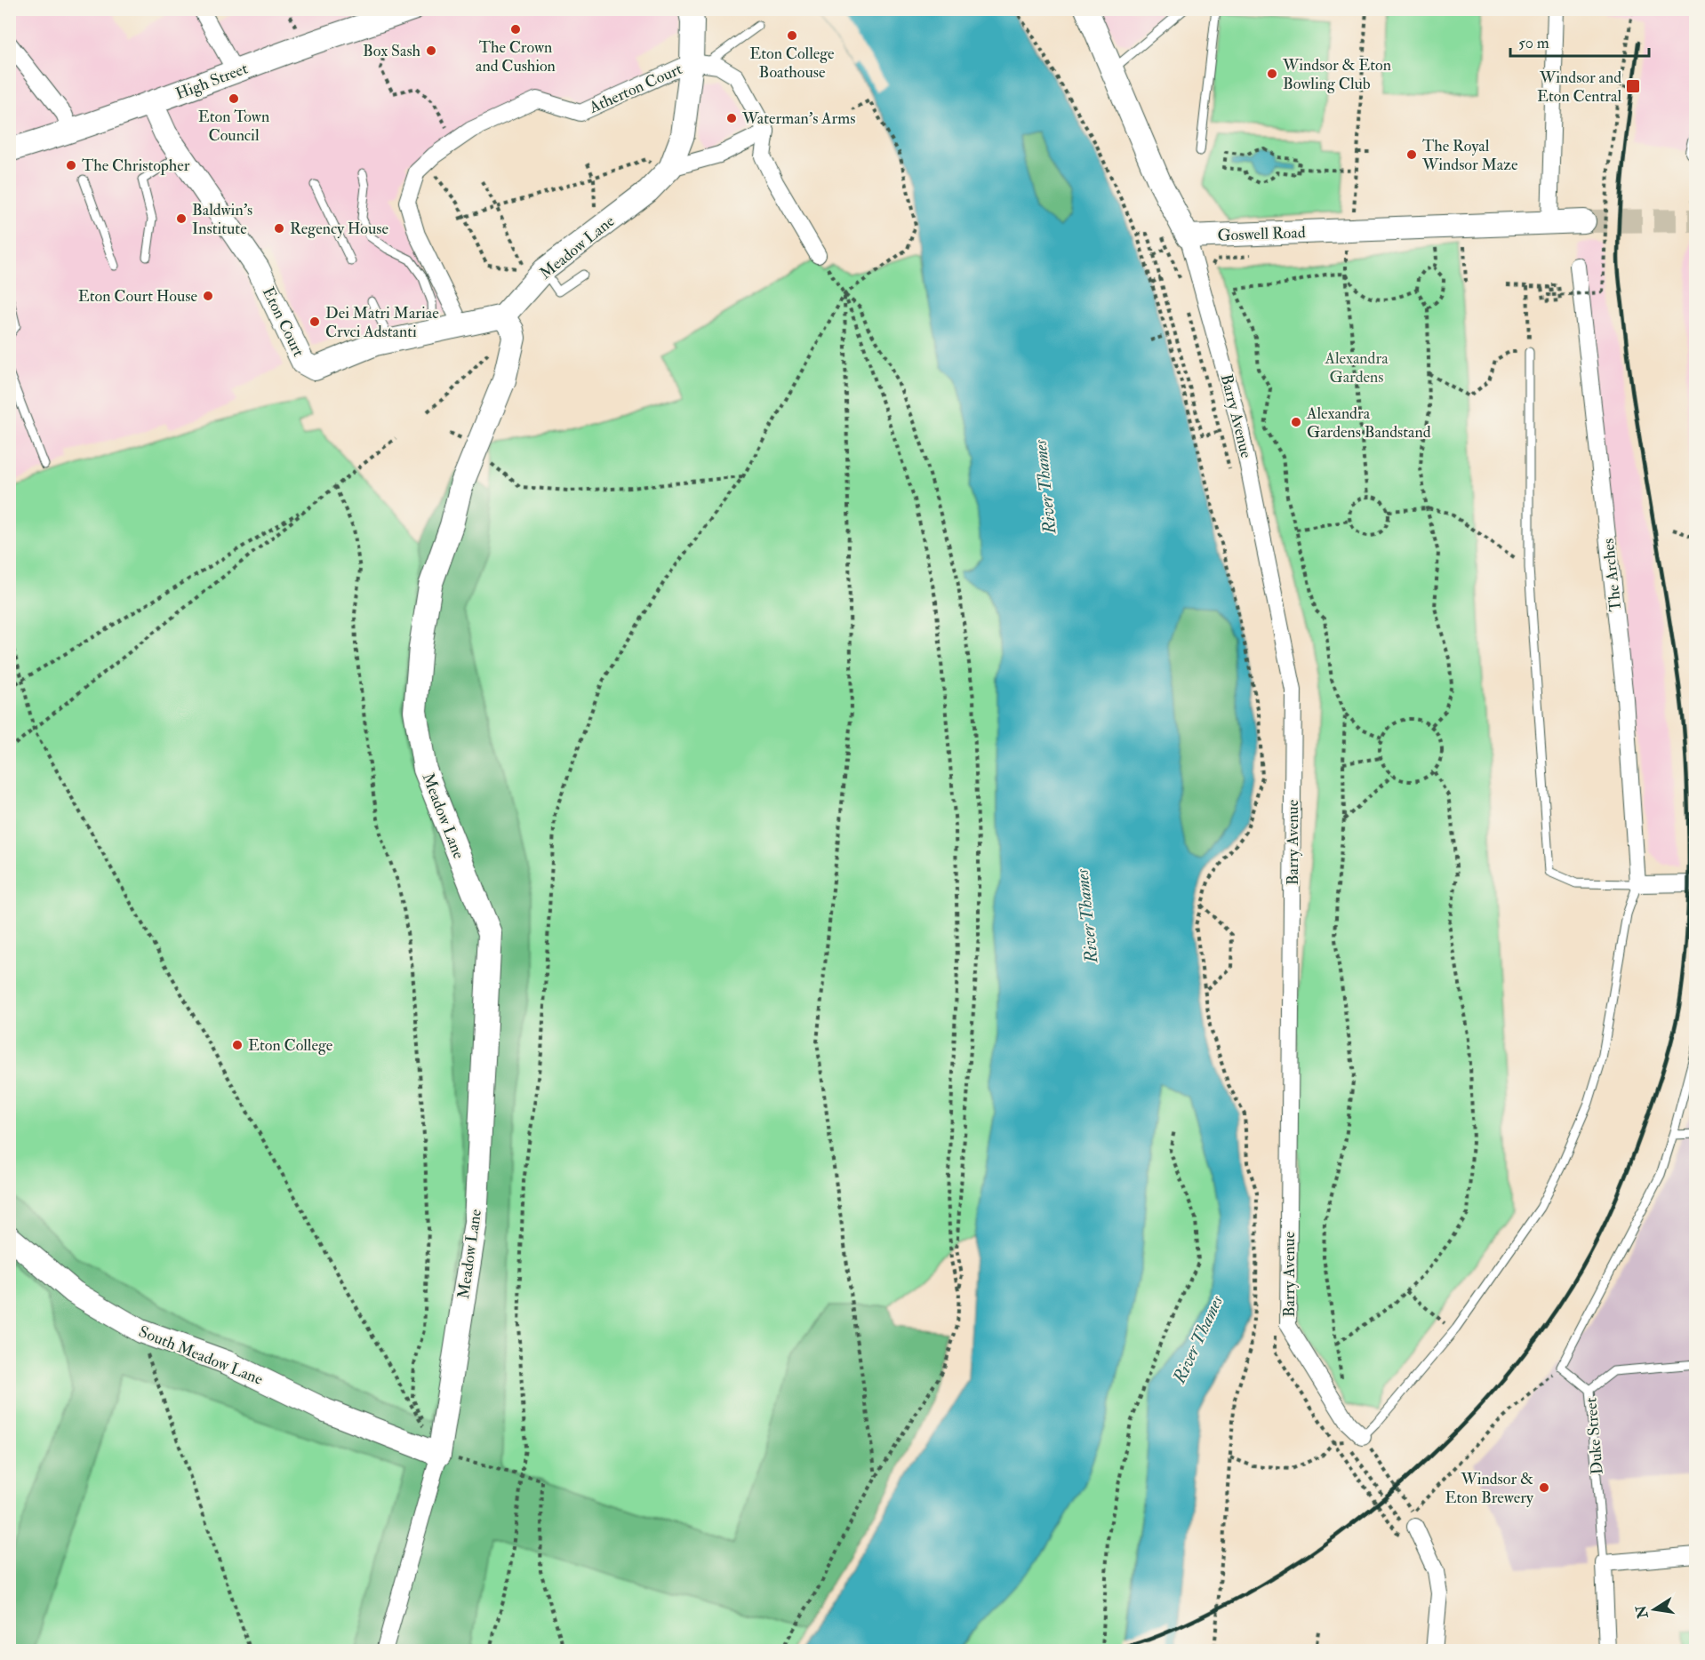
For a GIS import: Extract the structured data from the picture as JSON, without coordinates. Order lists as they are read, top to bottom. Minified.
{"streets":{"street":["High Street","Atherton Court","Goswell Road","Meadow Lane","Eton Court","Barry Avenue","The Arches","South Meadow Lane","Duke Street"]},"crossings":[["High Street","Eton Court"],["Atherton Court","Meadow Lane"],["Atherton Court","Eton Court"],["Goswell Road","Barry Avenue"],["Meadow Lane","Eton Court"],["Meadow Lane","South Meadow Lane"]],"water":["River Thames"],"parks":["Alexandra Gardens"],"places":{"other":["The Crown and Cushion","Eton College Boathouse","Box Sash","Windsor & Eton Bowling Club","Eton Town Council","Waterman's Arms","The Royal Windsor Maze","The Christopher","Baldwin's Institute","Regency House","Eton Court House","Dei Matri Mariae Crvci Adstanti","Alexandra Gardens Bandstand","Eton College","Windsor & Eton Brewery"],"transit":["Windsor and Eton Central"]},"scale_bar":"50 m","north":"left"}
